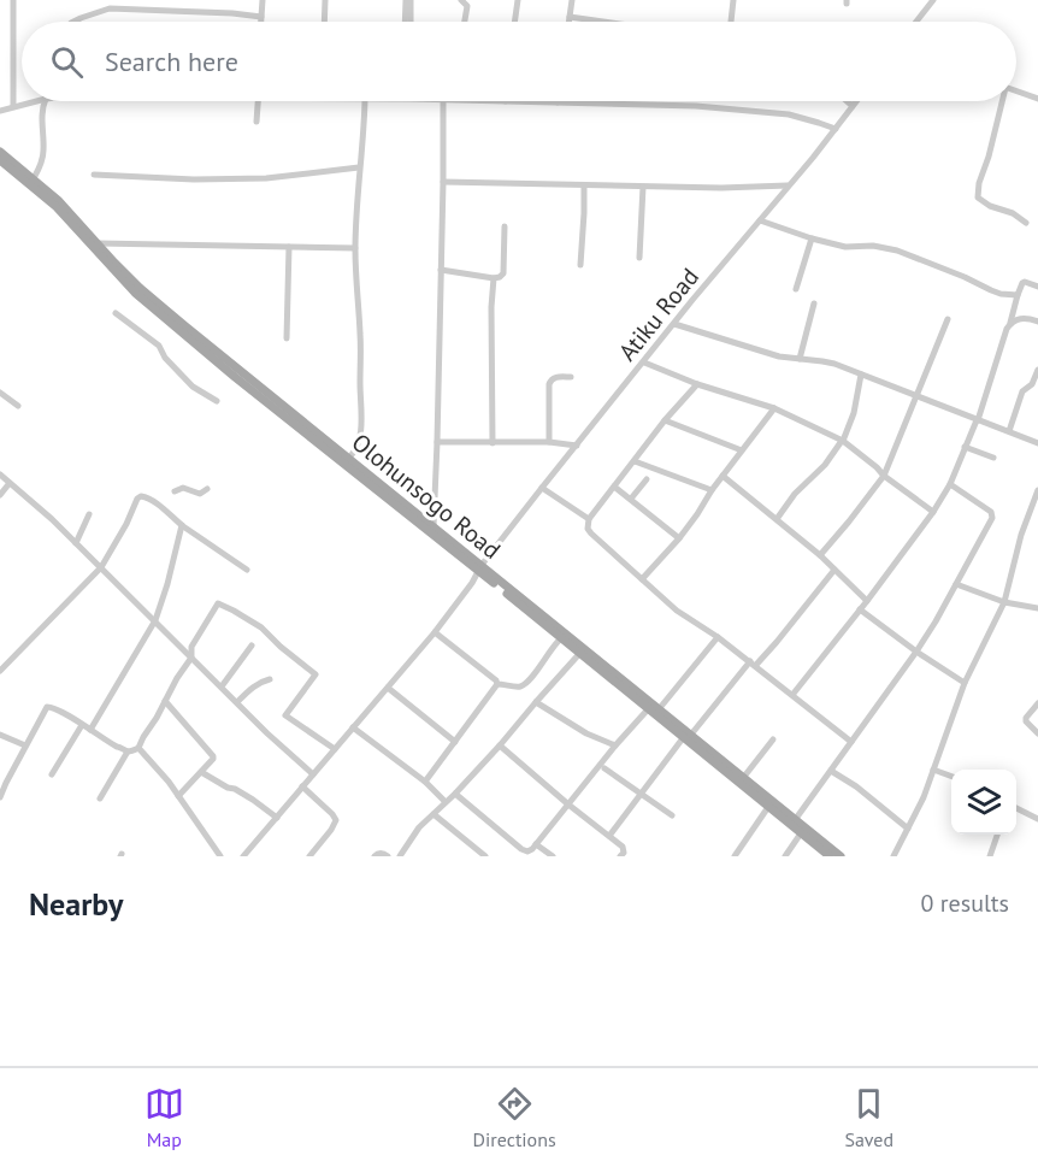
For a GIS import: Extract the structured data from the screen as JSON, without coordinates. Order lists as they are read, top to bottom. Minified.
{"streets":{"main road":["Olohunsogo Road"],"street":["Atiku Road"]},"crossings":[["Atiku Road","Olohunsogo Road"]],"page":{"search":"Search here","heading":["Nearby","0 results"],"nav":["Map","Directions","Saved"]}}
